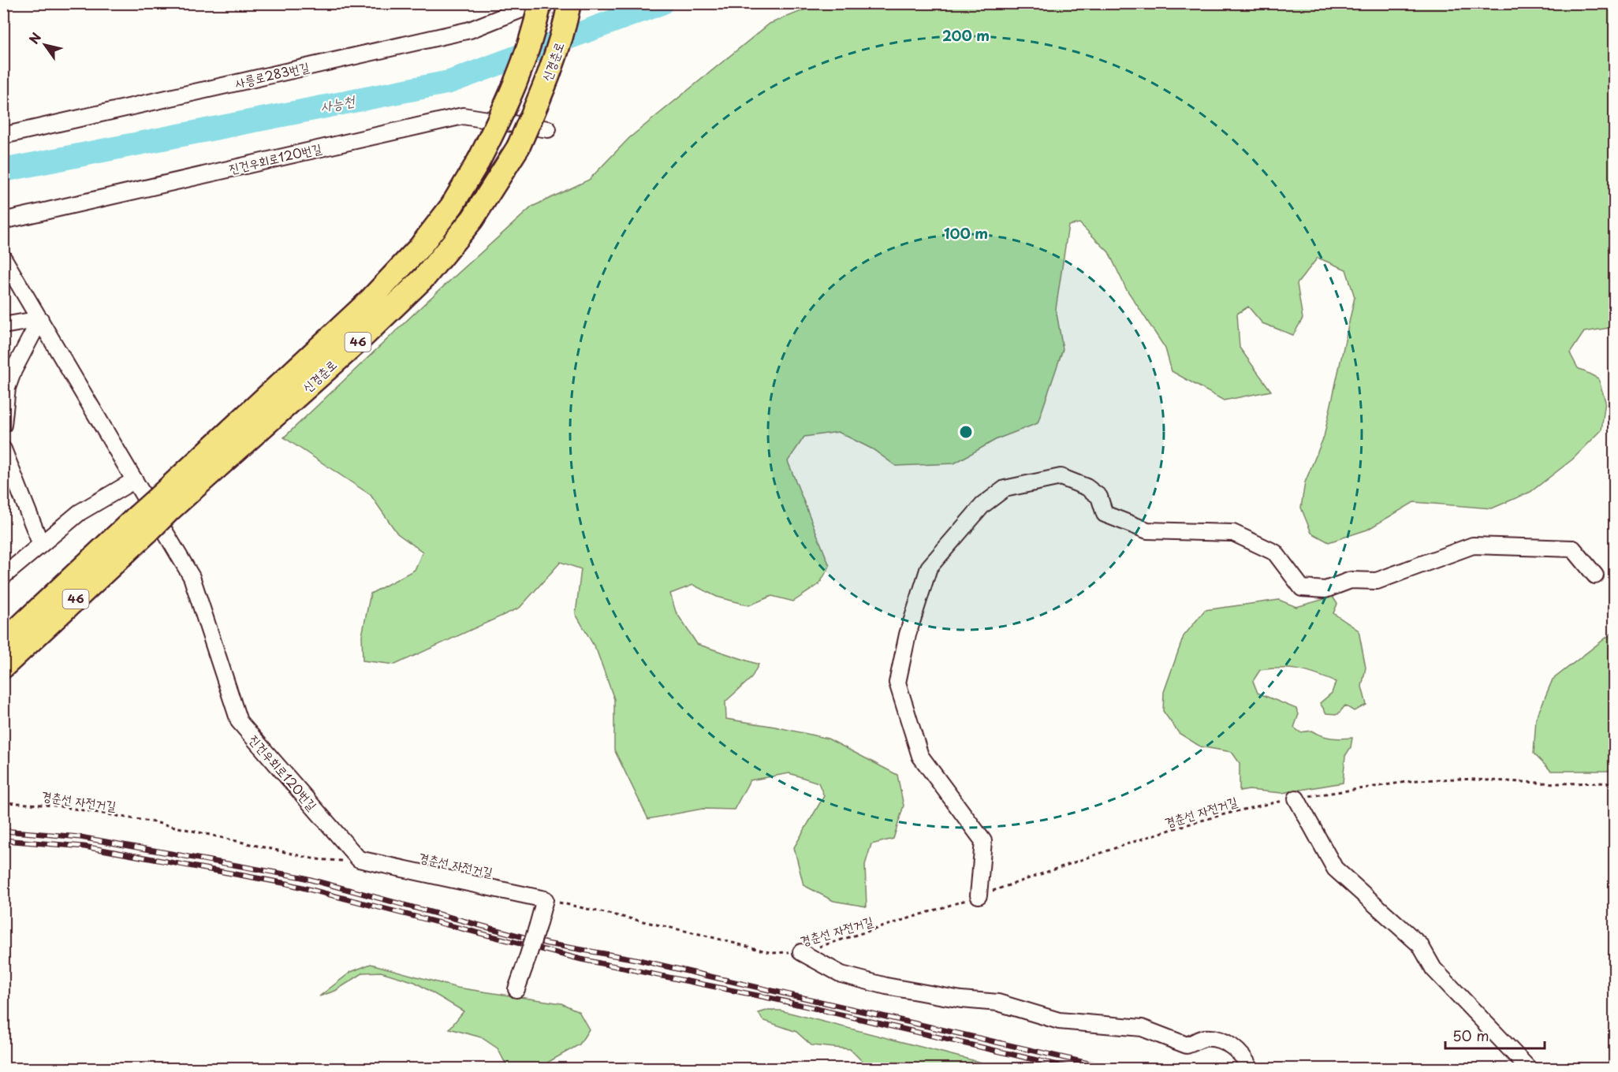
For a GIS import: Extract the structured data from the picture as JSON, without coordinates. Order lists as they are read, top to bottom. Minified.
{"streets":{"highway":["신경춘로","46"],"street":["사릉로283번길","진건우회로120번길"],"path":["경춘선 자전거길"]},"crossings":[["신경춘로","사릉로283번길"],["진건우회로120번길","경춘선 자전거길"]],"water":["사능천"],"scale_bar":"50 m","north":"top left","rings":["200 m","100 m"]}
